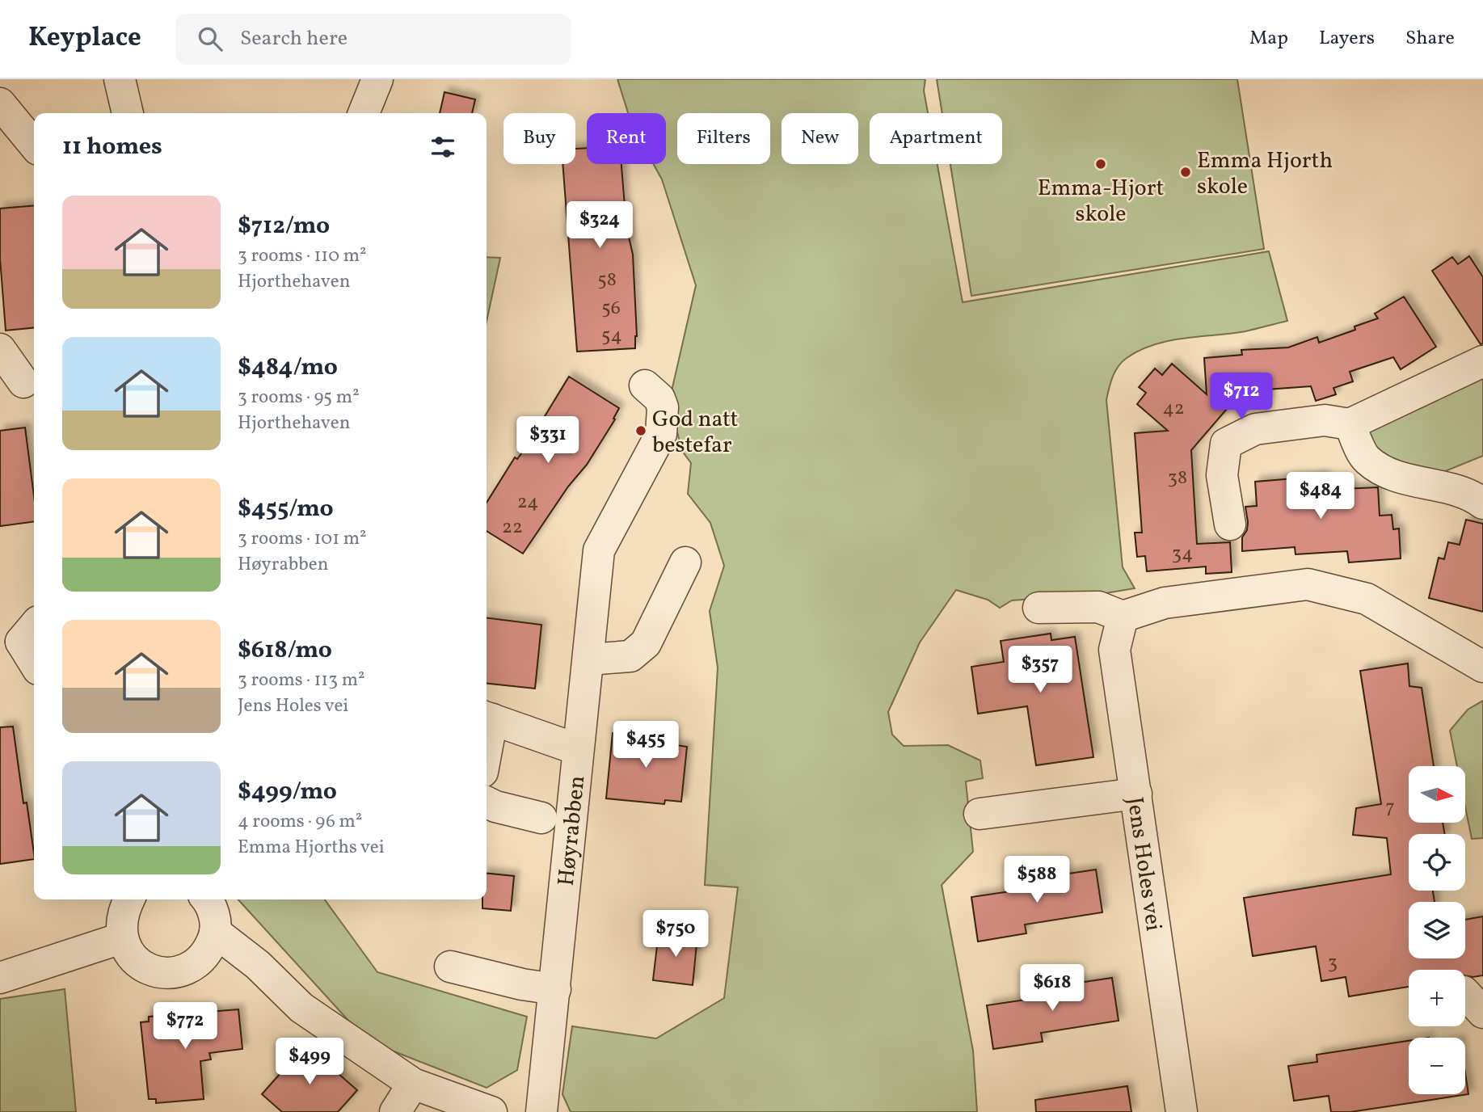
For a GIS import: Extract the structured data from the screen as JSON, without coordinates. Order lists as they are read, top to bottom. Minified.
{"streets":{"street":["Høyrabben","Jens Holes vei"]},"places":["Emma-Hjort skole","Emma Hjorth skole","God natt bestefar"],"house_numbers":["58","56","54","42","38","24","22","34","7","3"],"north":"right","page":{"header":"Keyplace","search":"Search here","nav":["Map","Layers","Share"],"chip":["Buy","Rent","Filters","New","Apartment"],"heading":"11 homes","list":[{"name":"$712/mo","note":"3 rooms · 110 m² · Hjorthehaven"},{"name":"$484/mo","note":"3 rooms · 95 m² · Hjorthehaven"},{"name":"$455/mo","note":"3 rooms · 101 m² · Høyrabben"},{"name":"$618/mo","note":"3 rooms · 113 m² · Jens Holes vei"},{"name":"$499/mo","note":"4 rooms · 96 m² · Emma Hjorths vei"}],"price":["$324","$712","$331","$484","$357","$455","$588","$750","$618","$772","$499"],"map_buttons":["+","−"]}}
